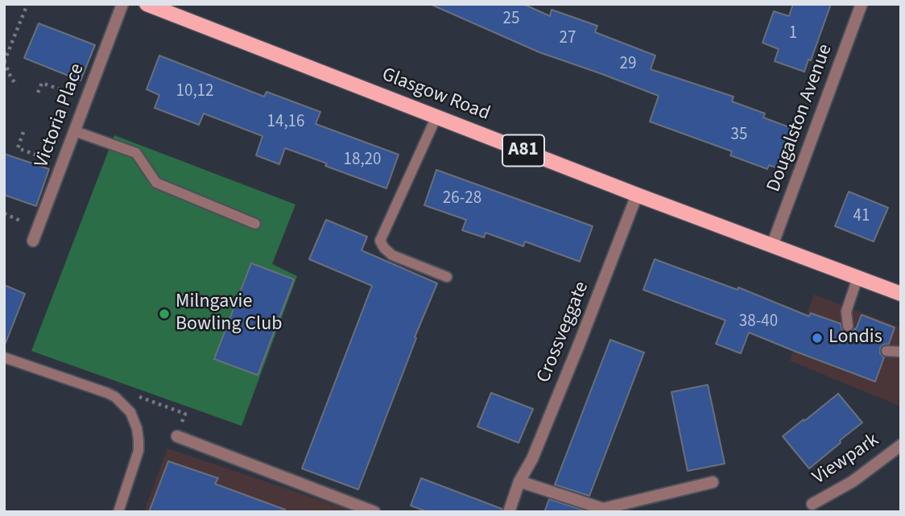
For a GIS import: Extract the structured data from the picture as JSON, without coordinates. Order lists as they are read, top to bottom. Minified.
{"streets":{"main road":["Glasgow Road","A81"],"street":["Victoria Place","Dougalston Avenue","Crossveggate","Viewpark"]},"crossings":[["Glasgow Road","Dougalston Avenue"],["Glasgow Road","Crossveggate"]],"places":["Milngavie Bowling Club","Londis"],"house_numbers":["25","1","27","29","10,12","14,16","35","18,20","26-28","41","38-40"]}
